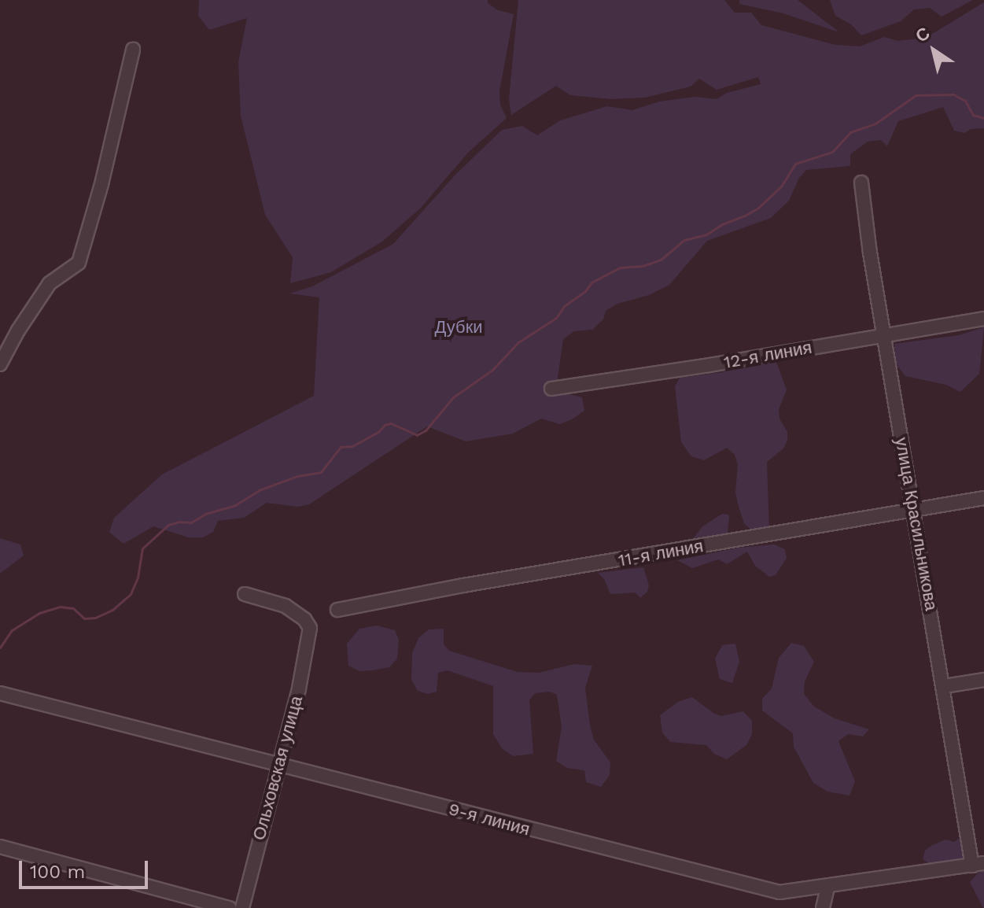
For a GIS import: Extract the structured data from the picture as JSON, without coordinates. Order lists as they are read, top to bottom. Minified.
{"streets":{"street":["12-я линия","улица Красильникова","11-я линия","Ольховская улица","9-я линия"]},"crossings":[["12-я линия","улица Красильникова"],["улица Красильникова","11-я линия"],["улица Красильникова","9-я линия"],["Ольховская улица","9-я линия"]],"parks":["Дубки"],"scale_bar":"100 m","north":"top left"}
